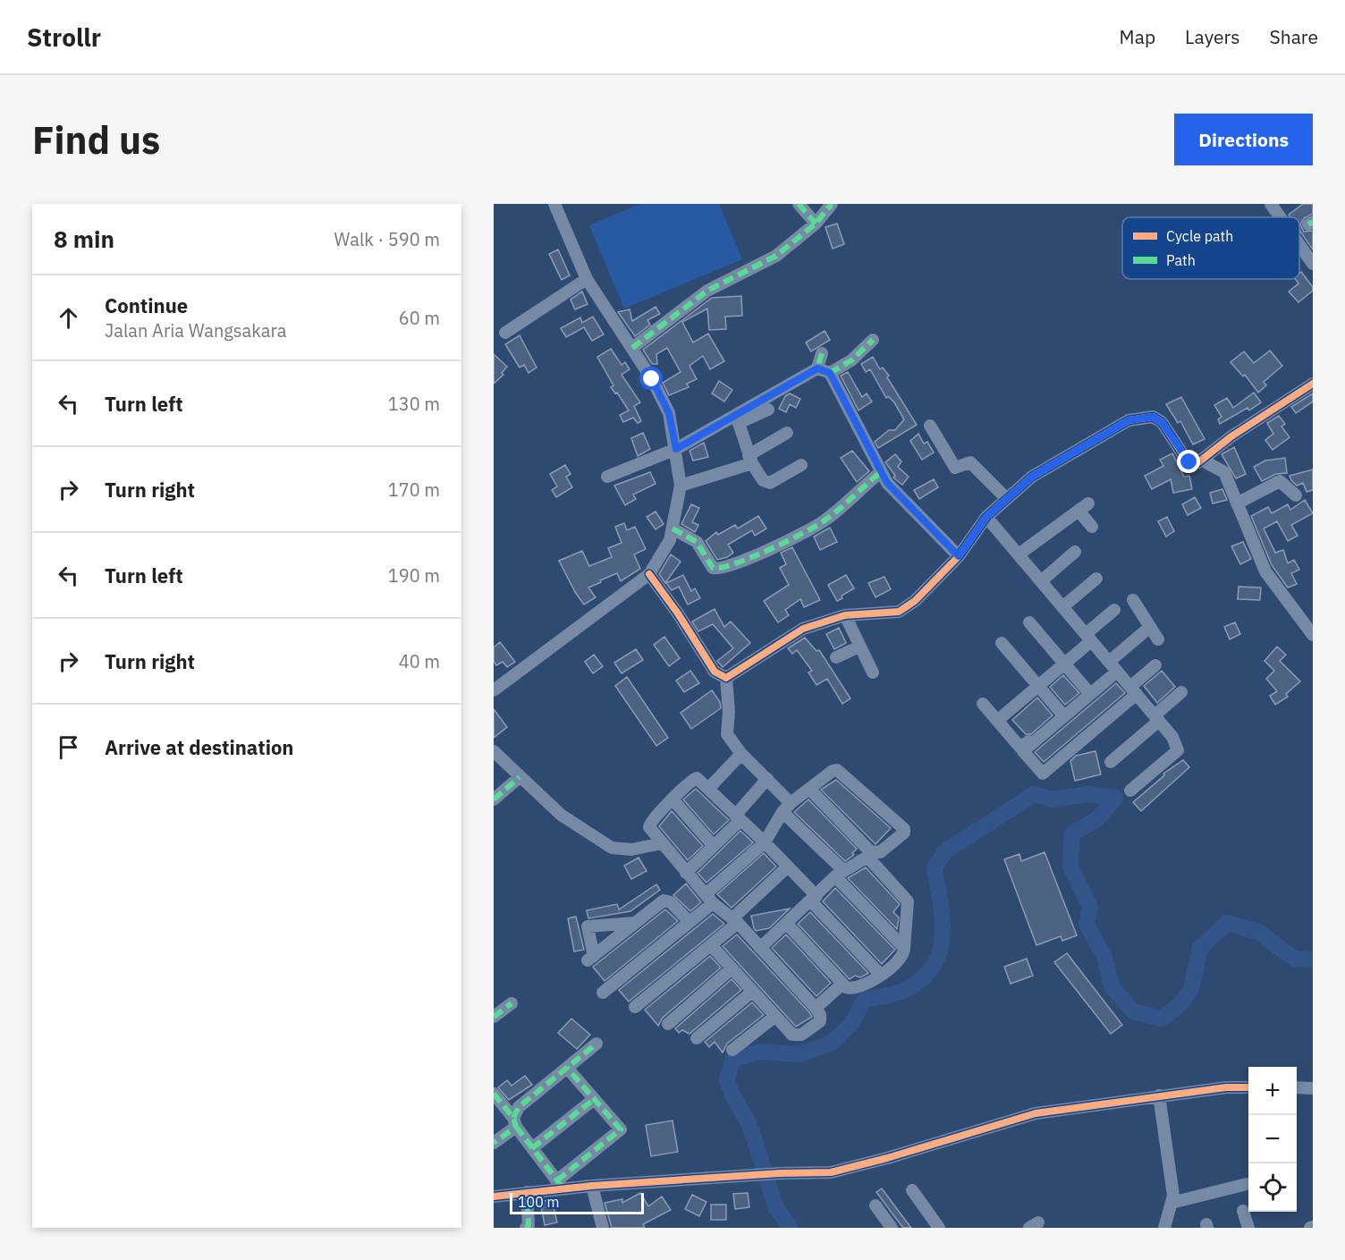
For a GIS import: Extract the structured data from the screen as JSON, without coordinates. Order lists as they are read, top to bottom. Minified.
{"legend":["Cycle path","Path"],"scale_bar":"100 m","page":{"header":"Strollr","nav":["Map","Layers","Share"],"buttons":"Directions","title":"Find us","heading":["8 min","Walk · 590 m"],"list":[["Continue","Jalan Aria Wangsakara","60 m"],["Turn left","130 m"],["Turn right","170 m"],["Turn left","190 m"],["Turn right","40 m"],"Arrive at destination"],"map_buttons":["+","−"],"scale":"100 m"}}
